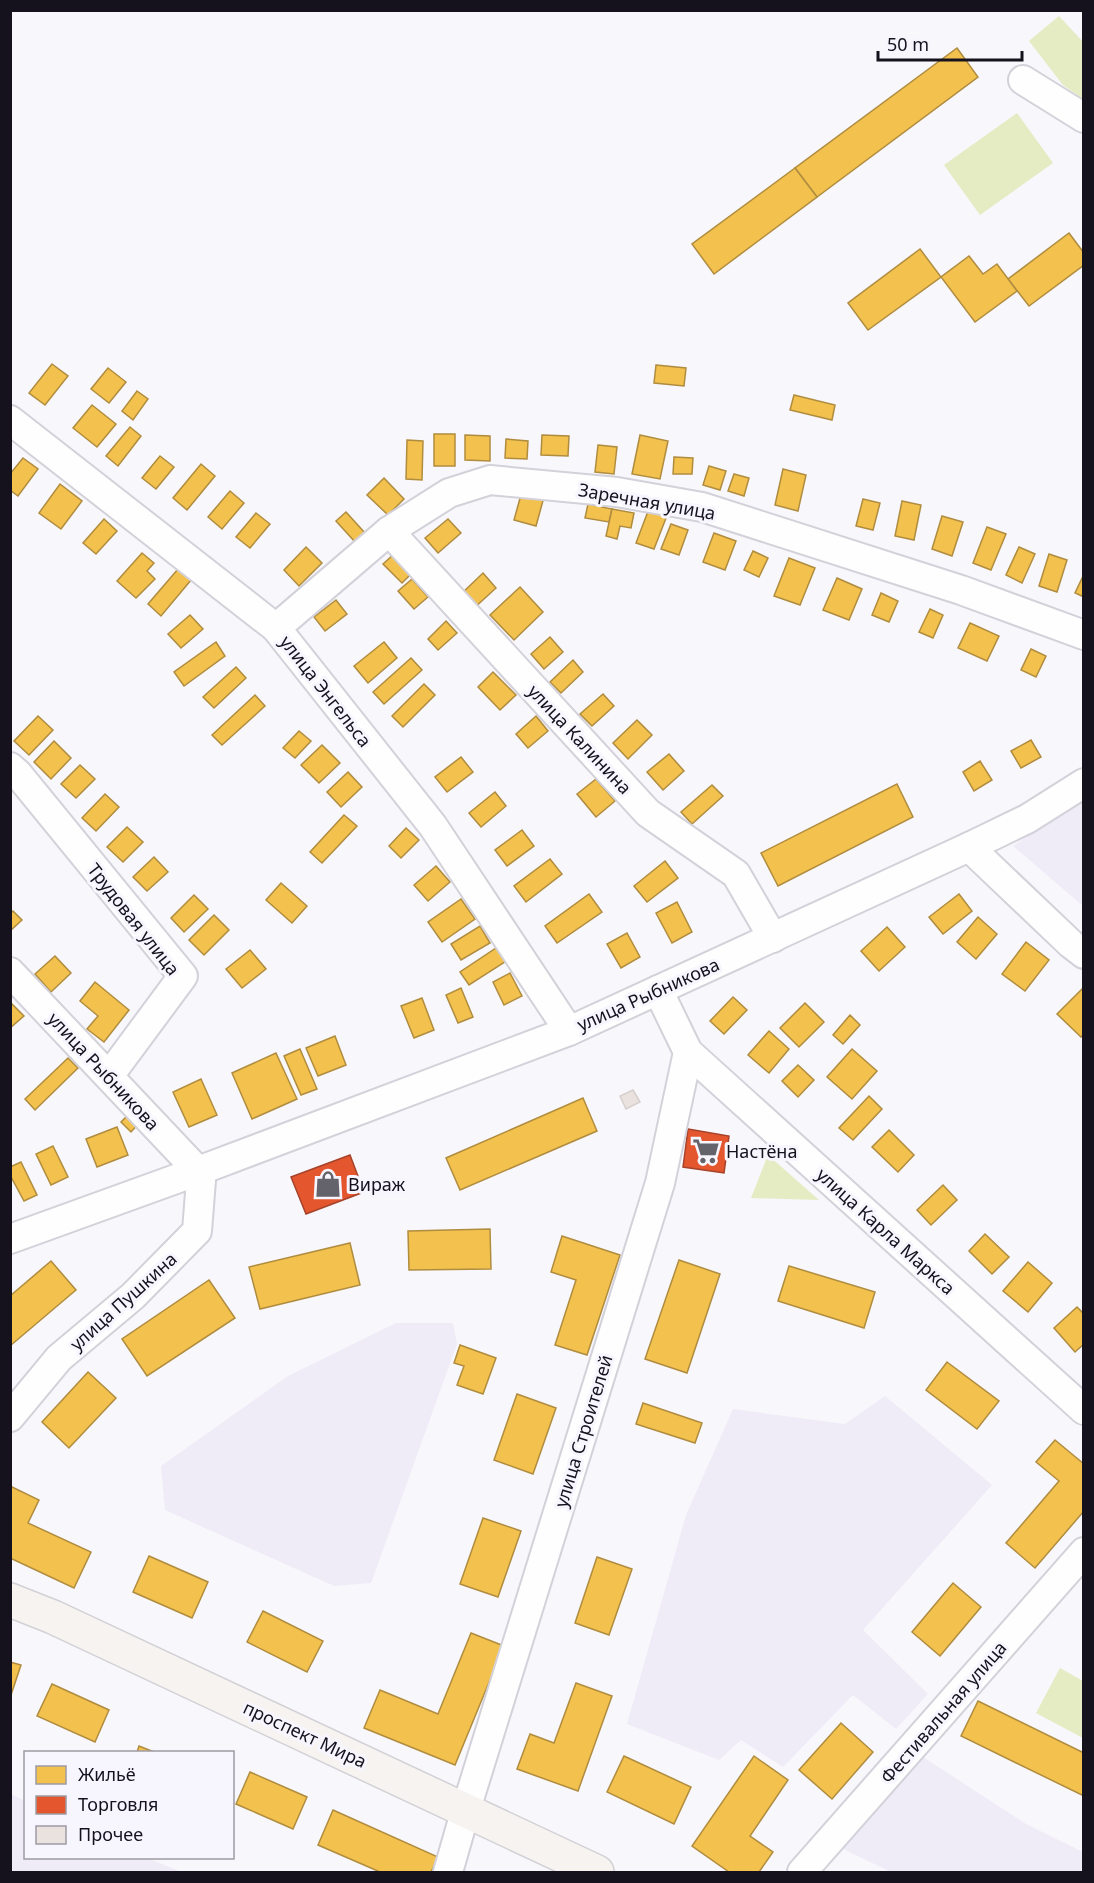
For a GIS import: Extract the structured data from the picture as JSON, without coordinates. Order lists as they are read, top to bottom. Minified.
{"streets":{"main road":["проспект Мира"],"street":["Заречная улица","улица Энгельса","улица Калинина","Трудовая улица","улица Рыбникова","улица Карла Маркса","улица Пушкина","улица Строителей","Фестивальная улица"]},"crossings":[["Заречная улица","улица Энгельса"],["Заречная улица","улица Калинина"],["улица Энгельса","улица Рыбникова"],["улица Калинина","улица Рыбникова"],["Трудовая улица","улица Рыбникова"],["улица Рыбникова","улица Пушкина"],["улица Карла Маркса","улица Строителей"],["улица Строителей","проспект Мира"]],"places":{"supermarket":["Настёна"],"shop":["Вираж"]},"legend":["Жильё","Торговля","Прочее"],"scale_bar":"50 m"}
